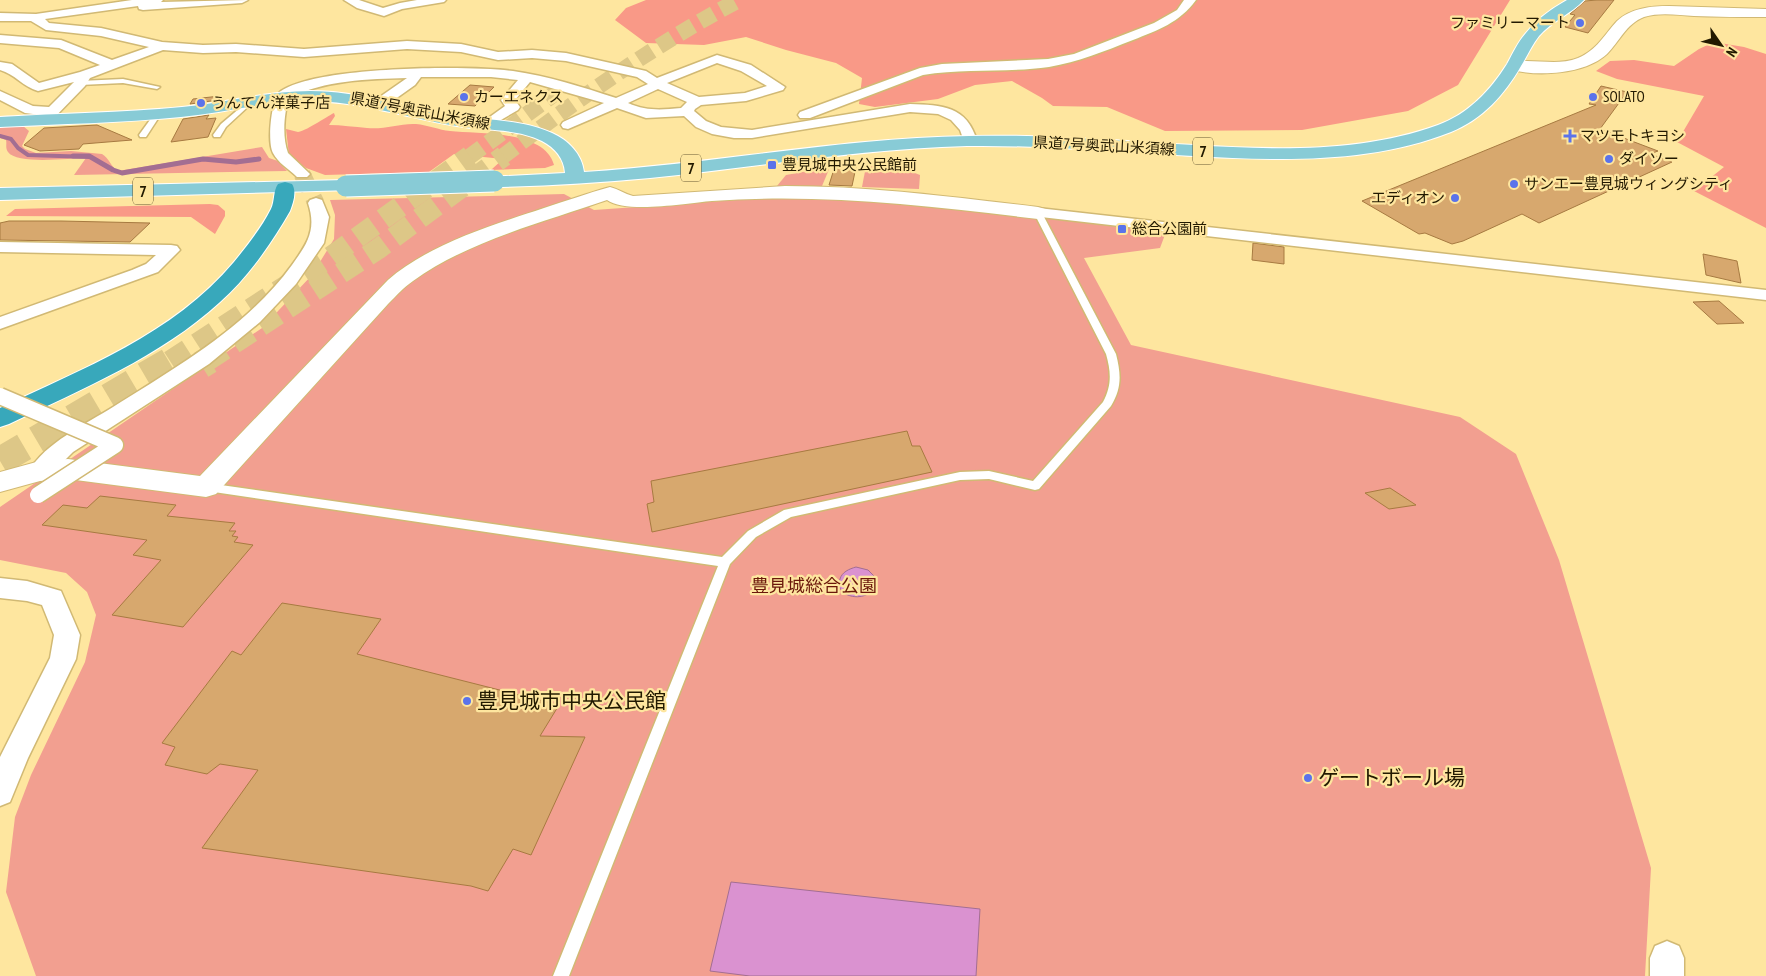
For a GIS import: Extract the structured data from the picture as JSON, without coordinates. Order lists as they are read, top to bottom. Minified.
{"streets":{"main road":["県道7号奥武山米須線","7"]},"parks":["豊見城総合公園"],"places":{"other":["ファミリーマート","カーエネクス","SOLATO","うんてん洋菓子店","ダイソー","サンエー豊見城ウィングシティ","エディオン","豊見城市中央公民館","ゲートボール場"],"health":["マツモトキヨシ"],"transit":["豊見城中央公民館前","総合公園前"]},"north":"bottom right"}
